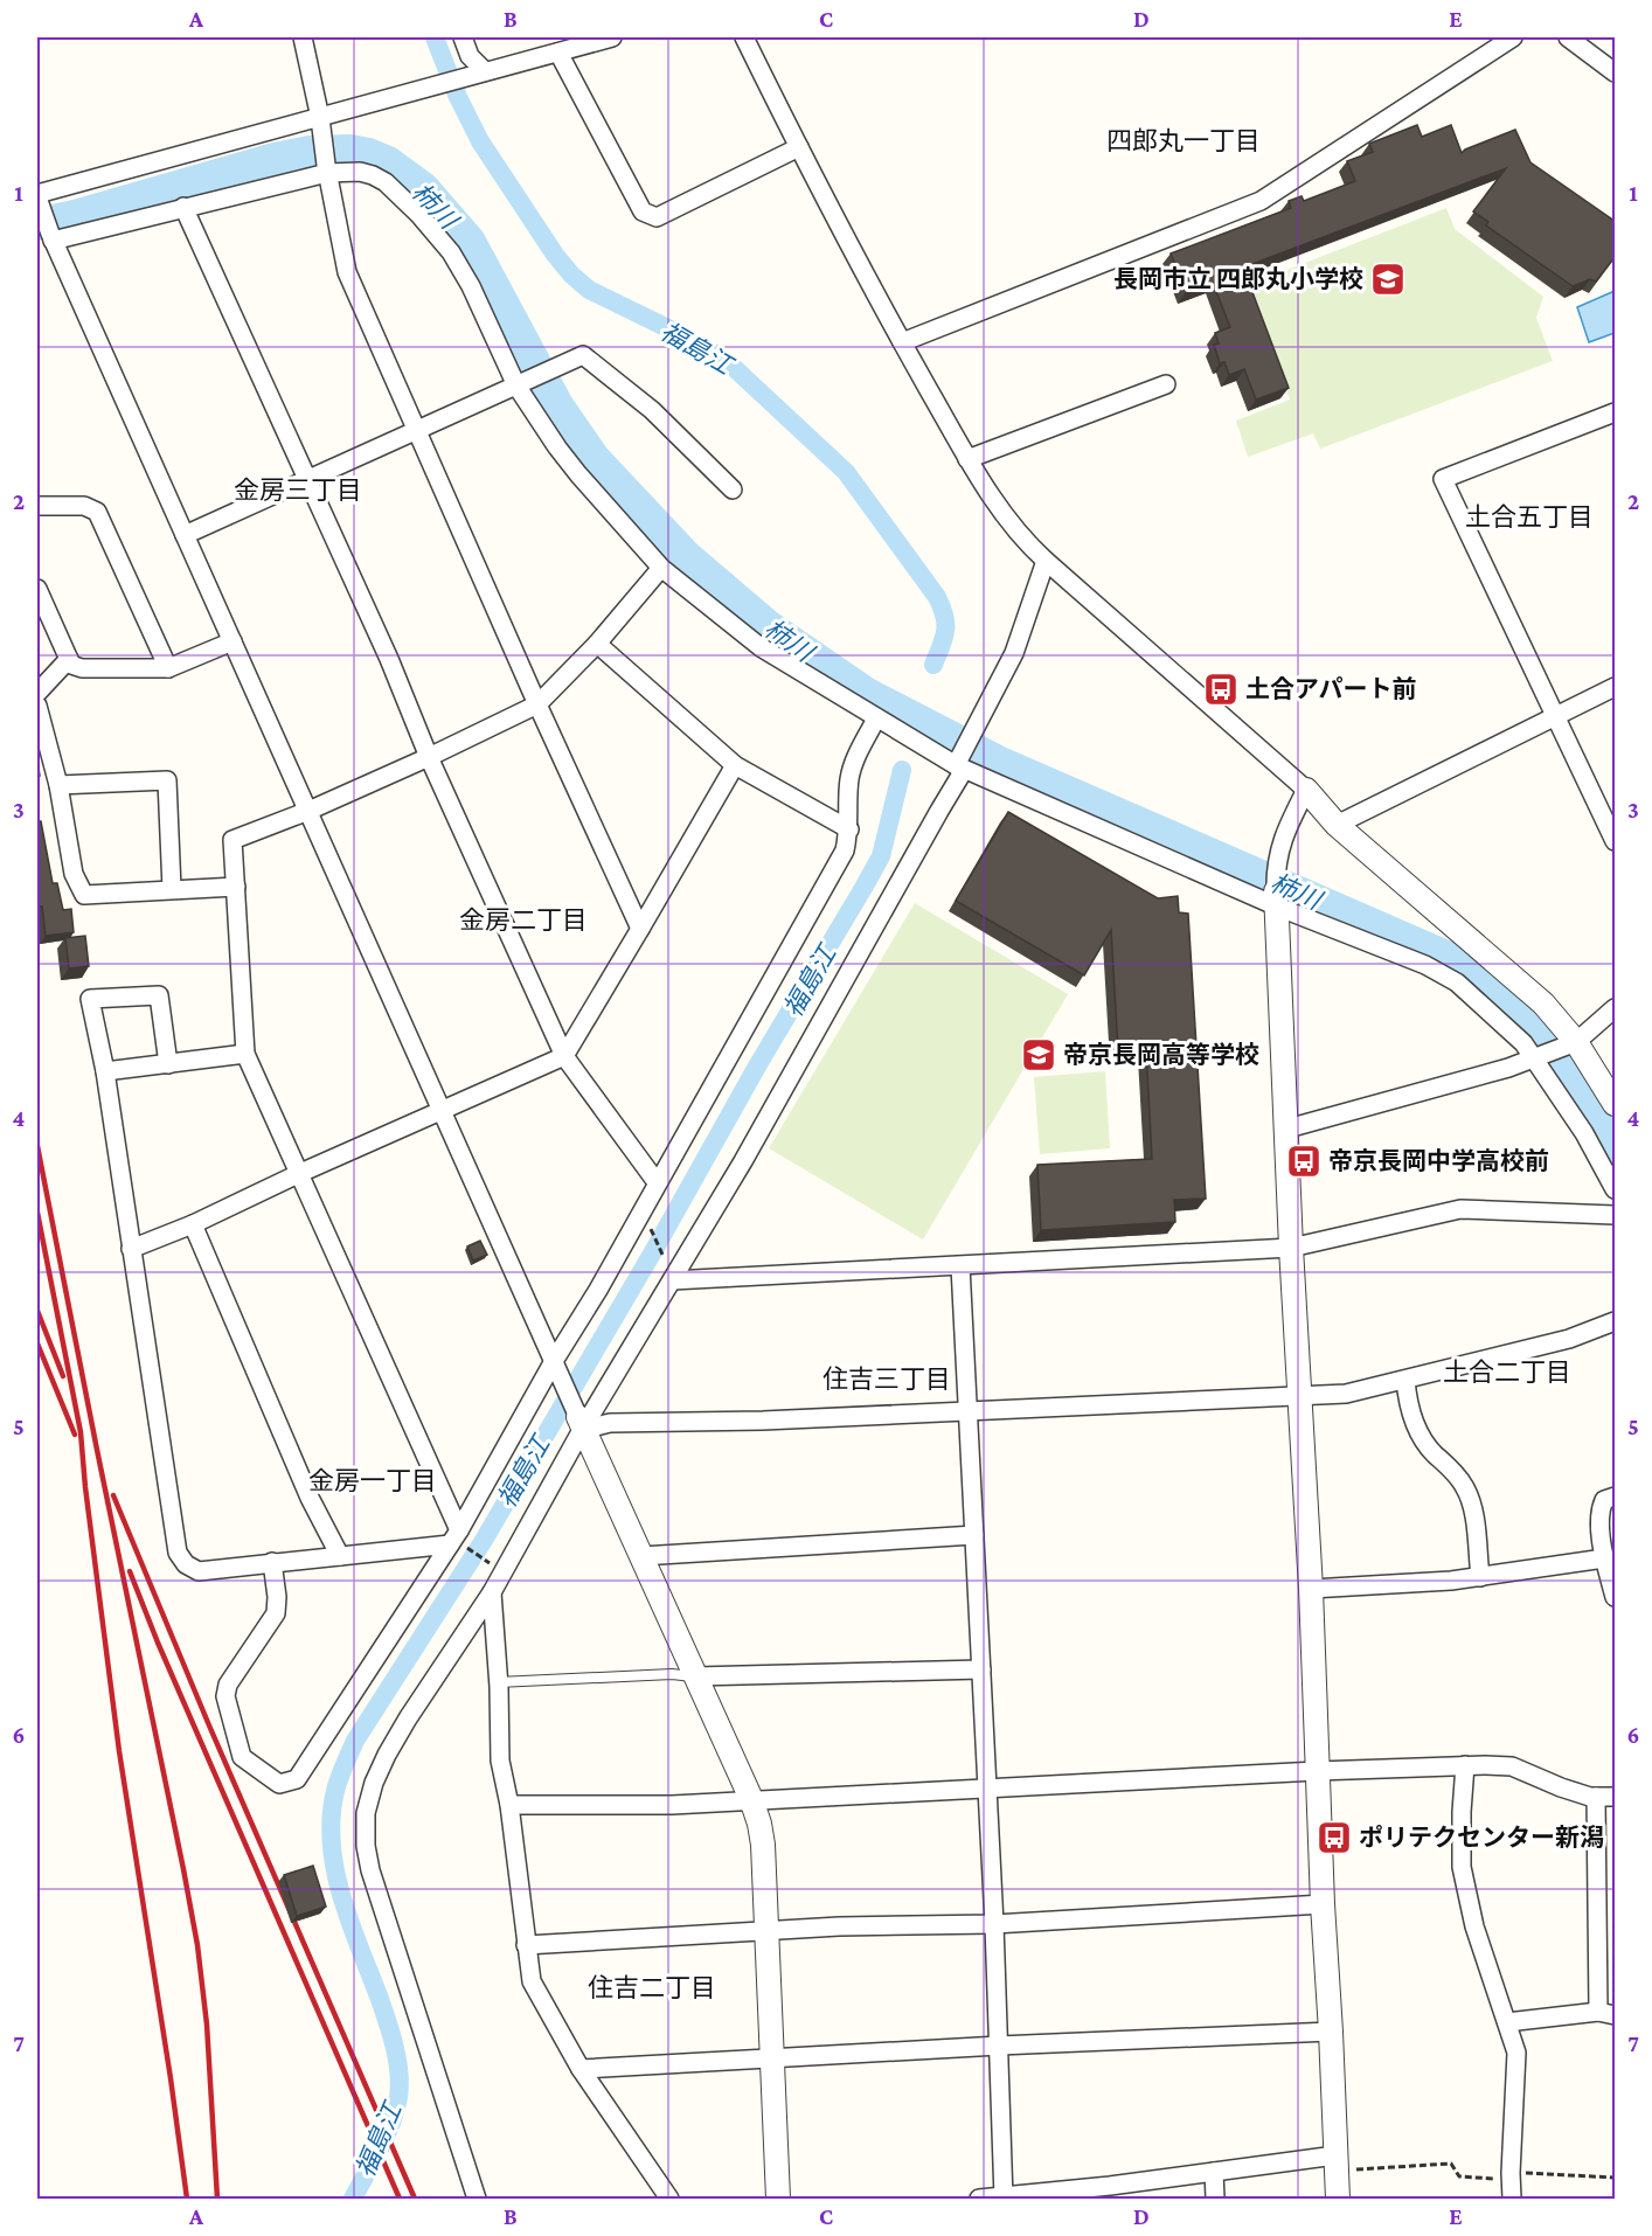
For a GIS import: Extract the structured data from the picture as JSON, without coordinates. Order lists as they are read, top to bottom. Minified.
{"districts":["四郎丸一丁目","金房三丁目","土合五丁目","金房二丁目","土合二丁目","住吉三丁目","金房一丁目","住吉二丁目"],"water":["柿川","福島江"],"places":{"school or university":["長岡市立 四郎丸小学校","帝京長岡高等学校"],"bus stop":["土合アパート前","帝京長岡中学高校前","ポリテクセンター新潟"]},"grid":{"columns":["A","B","C","D","E"],"rows":["1","2","3","4","5","6","7"]}}
